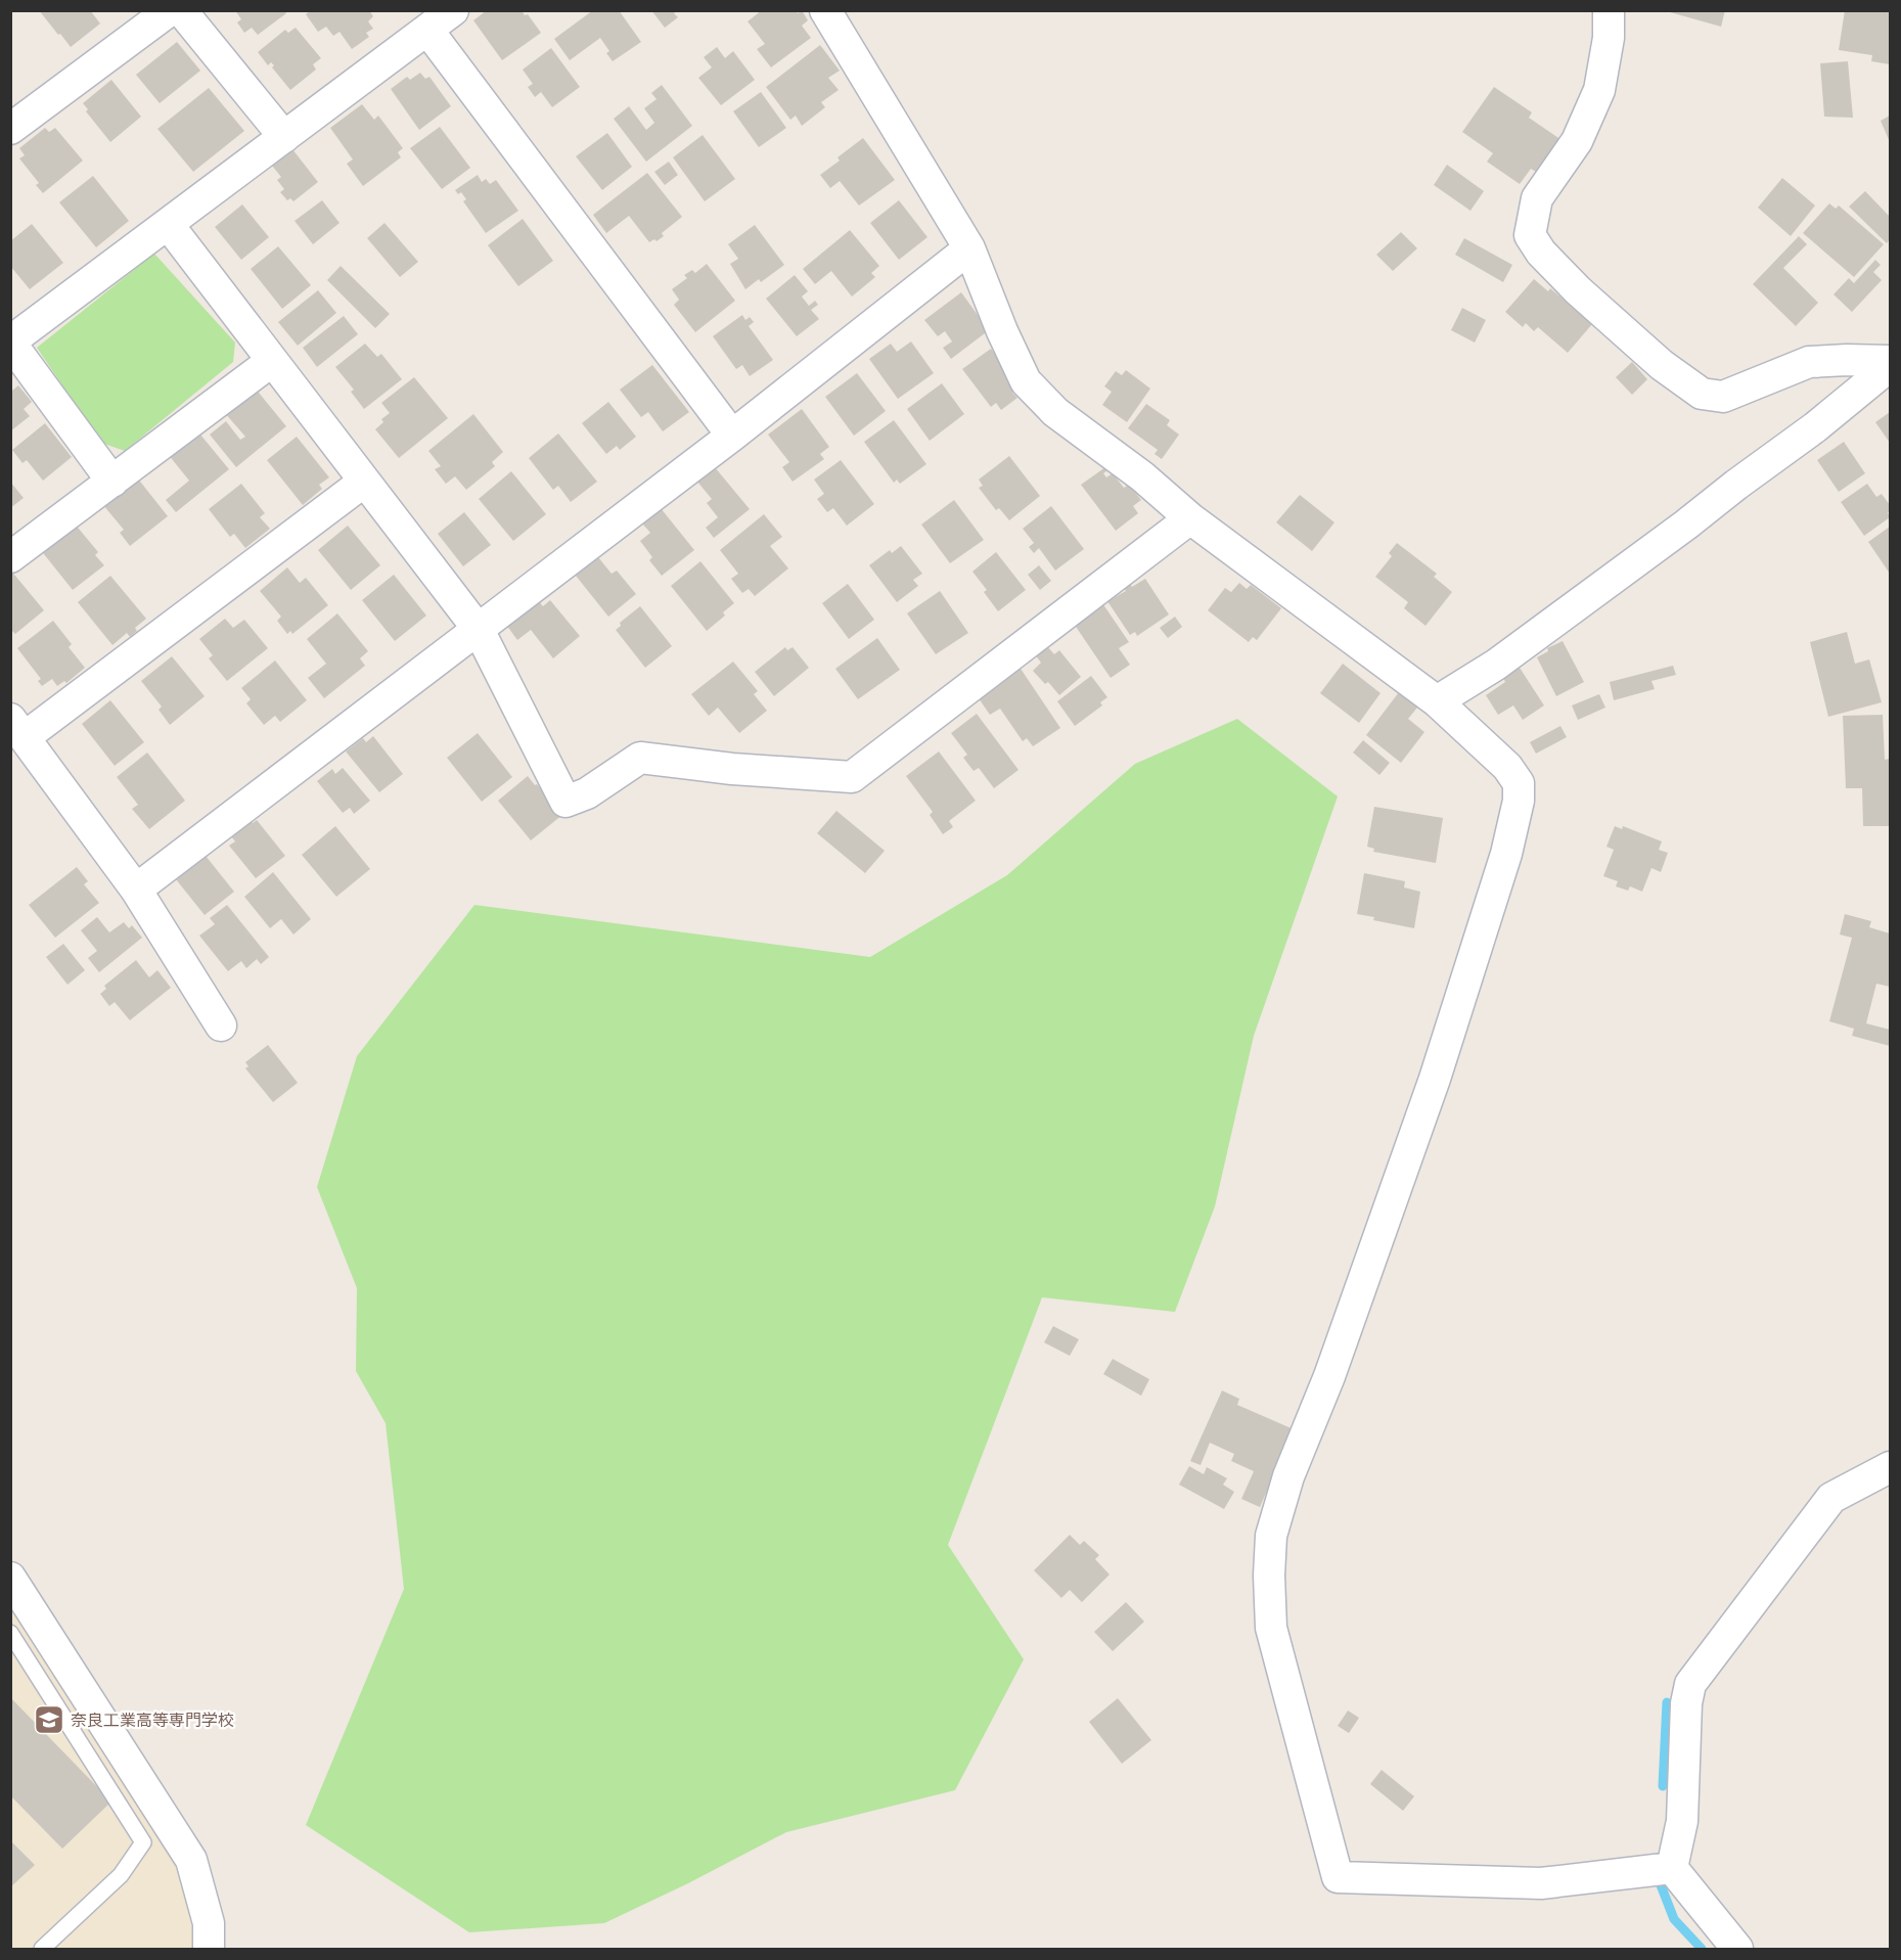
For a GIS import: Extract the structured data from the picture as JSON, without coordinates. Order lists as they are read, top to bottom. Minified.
{"places":{"school or university":["奈良工業高等専門学校"]}}
